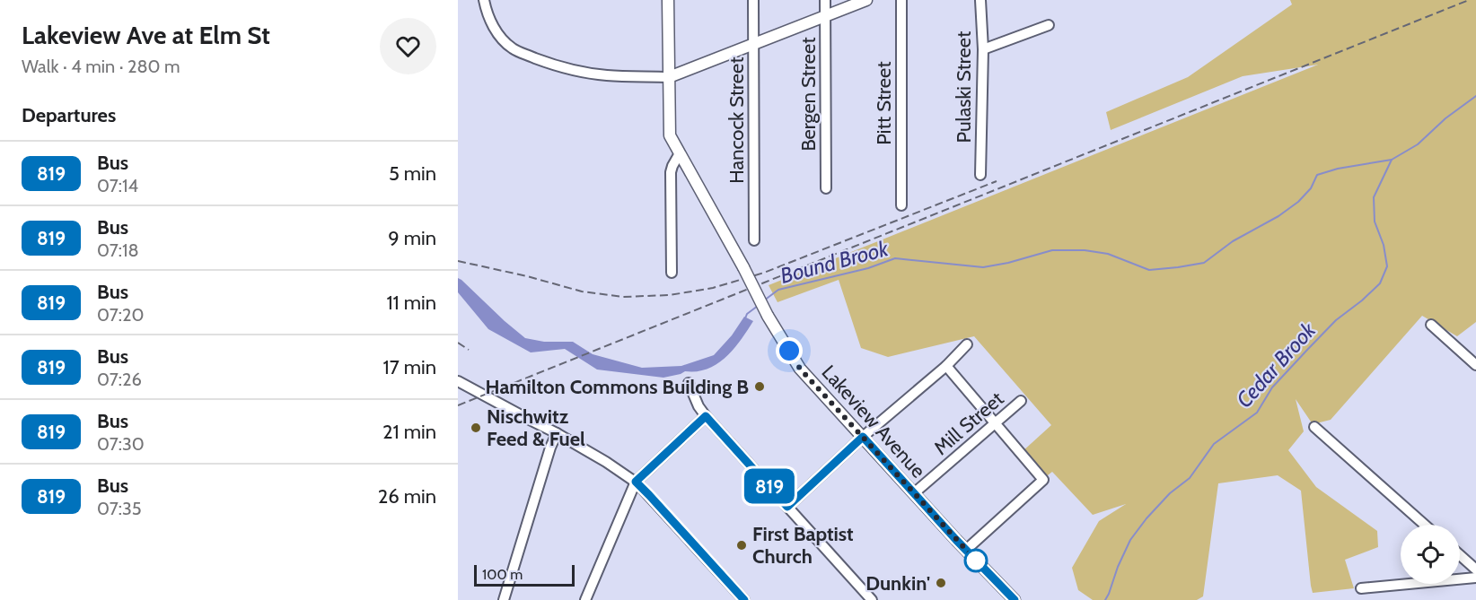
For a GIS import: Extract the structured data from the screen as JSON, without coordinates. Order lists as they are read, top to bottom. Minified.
{"streets":{"main road":["Lakeview Avenue"],"street":["Pulaski Street","Bergen Street","Pitt Street","Hancock Street","Mill Street"]},"crossings":[["Lakeview Avenue","Mill Street"]],"water":["Bound Brook","Cedar Brook"],"places":["Hamilton Commons Building B","Nischwitz Feed & Fuel","First Baptist Church","Dunkin'"],"lines":["bus line 819"],"scale_bar":"100 m","page":{"heading":[["Lakeview Ave at Elm St","Walk · 4 min · 280 m"],"Departures"],"on_map":"819","list":[{"mark":"819","name":"Bus","note":"07:14","value":"5 min"},{"mark":"819","name":"Bus","note":"07:18","value":"9 min"},{"mark":"819","name":"Bus","note":"07:20","value":"11 min"},{"mark":"819","name":"Bus","note":"07:26","value":"17 min"},{"mark":"819","name":"Bus","note":"07:30","value":"21 min"},{"mark":"819","name":"Bus","note":"07:35","value":"26 min"}],"scale":"100 m"}}
